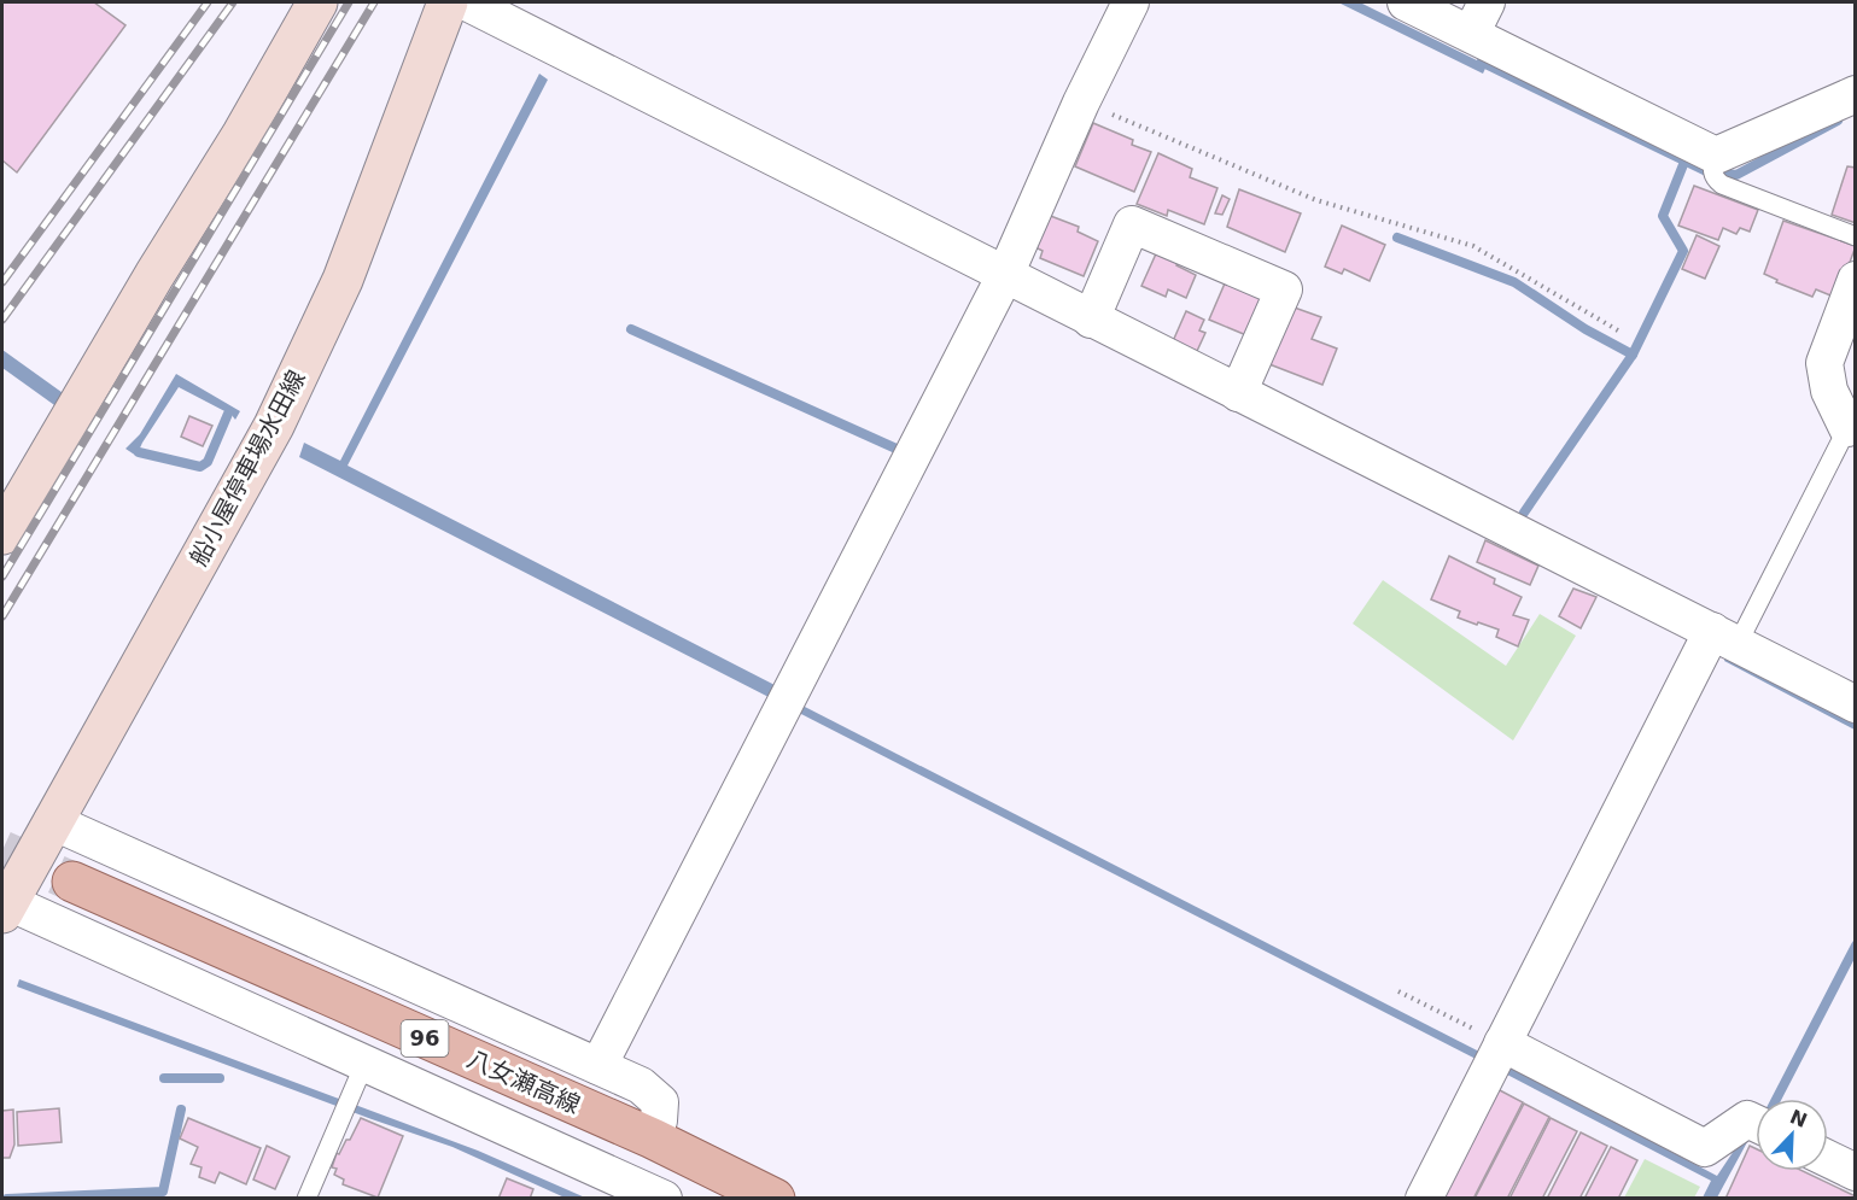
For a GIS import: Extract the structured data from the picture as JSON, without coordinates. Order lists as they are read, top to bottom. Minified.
{"streets":{"main road":["船小屋停車場水田線","96","八女瀬高線"]},"north":"top right"}
